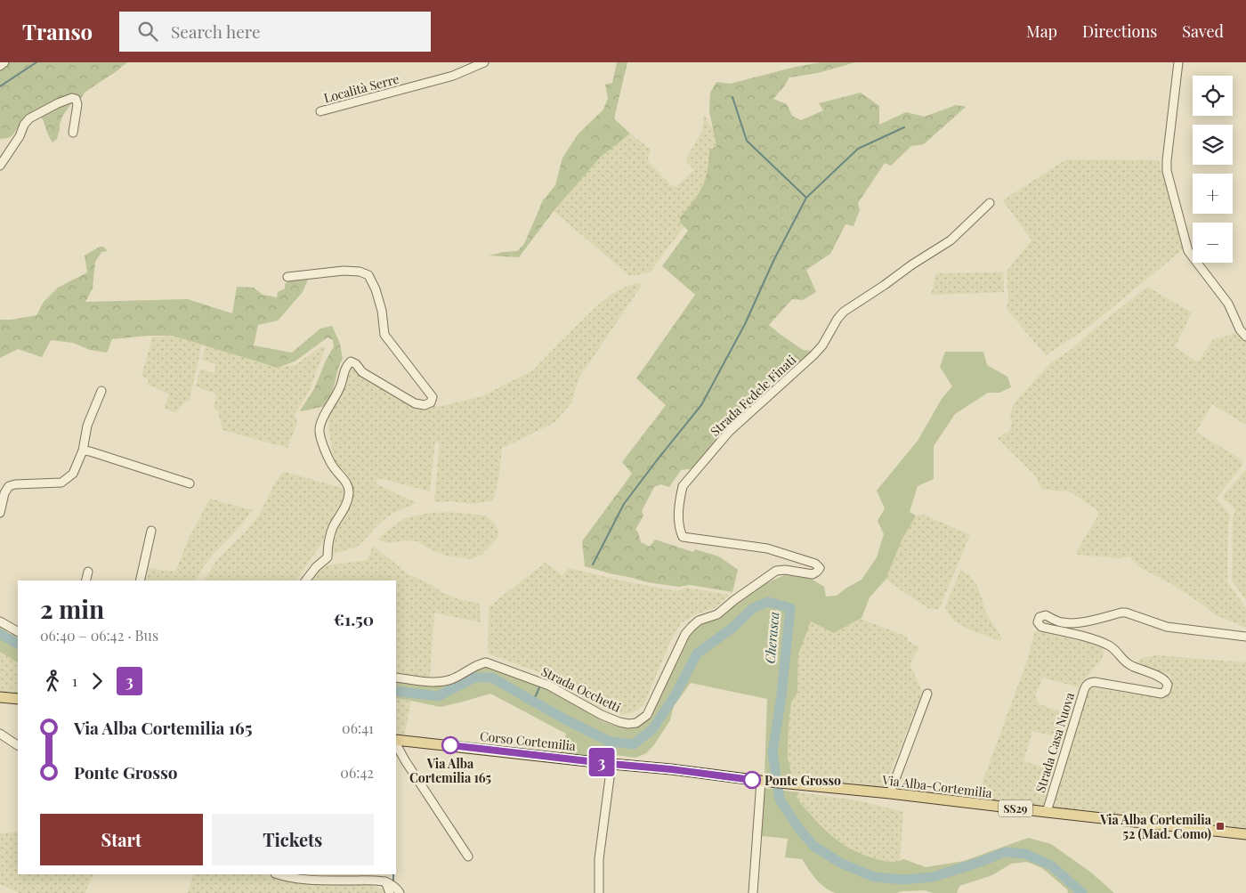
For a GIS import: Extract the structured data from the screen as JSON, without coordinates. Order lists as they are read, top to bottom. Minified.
{"streets":{"main road":["Corso Cortemilia","Via Alba-Cortemilia","SS29"],"street":["Località Serre","Strada Fedele Finati","Strada Occhetti","Strada Casa Nuova"]},"crossings":[["Strada Fedele Finati","Strada Occhetti"],["Corso Cortemilia","Via Alba-Cortemilia"],["Strada Casa Nuova","Via Alba-Cortemilia"]],"water":["Cherasca"],"places":{"other":["Via Alba Cortemilia 165","Ponte Grosso"],"transit":["Via Alba Cortemilia 52 (Mad. Como)"]},"lines":["bus line 3"],"page":{"header":"Transo","search":"Search here","nav":["Map","Directions","Saved"],"on_map":"3","map_buttons":["+","−"],"heading":["2 min","06:40 – 06:42 · Bus","€1.50"],"legs":["1","3"],"list":[{"name":"Via Alba Cortemilia 165","value":"06:41"},{"name":"Ponte Grosso","value":"06:42"}],"buttons":["Start","Tickets"]}}
